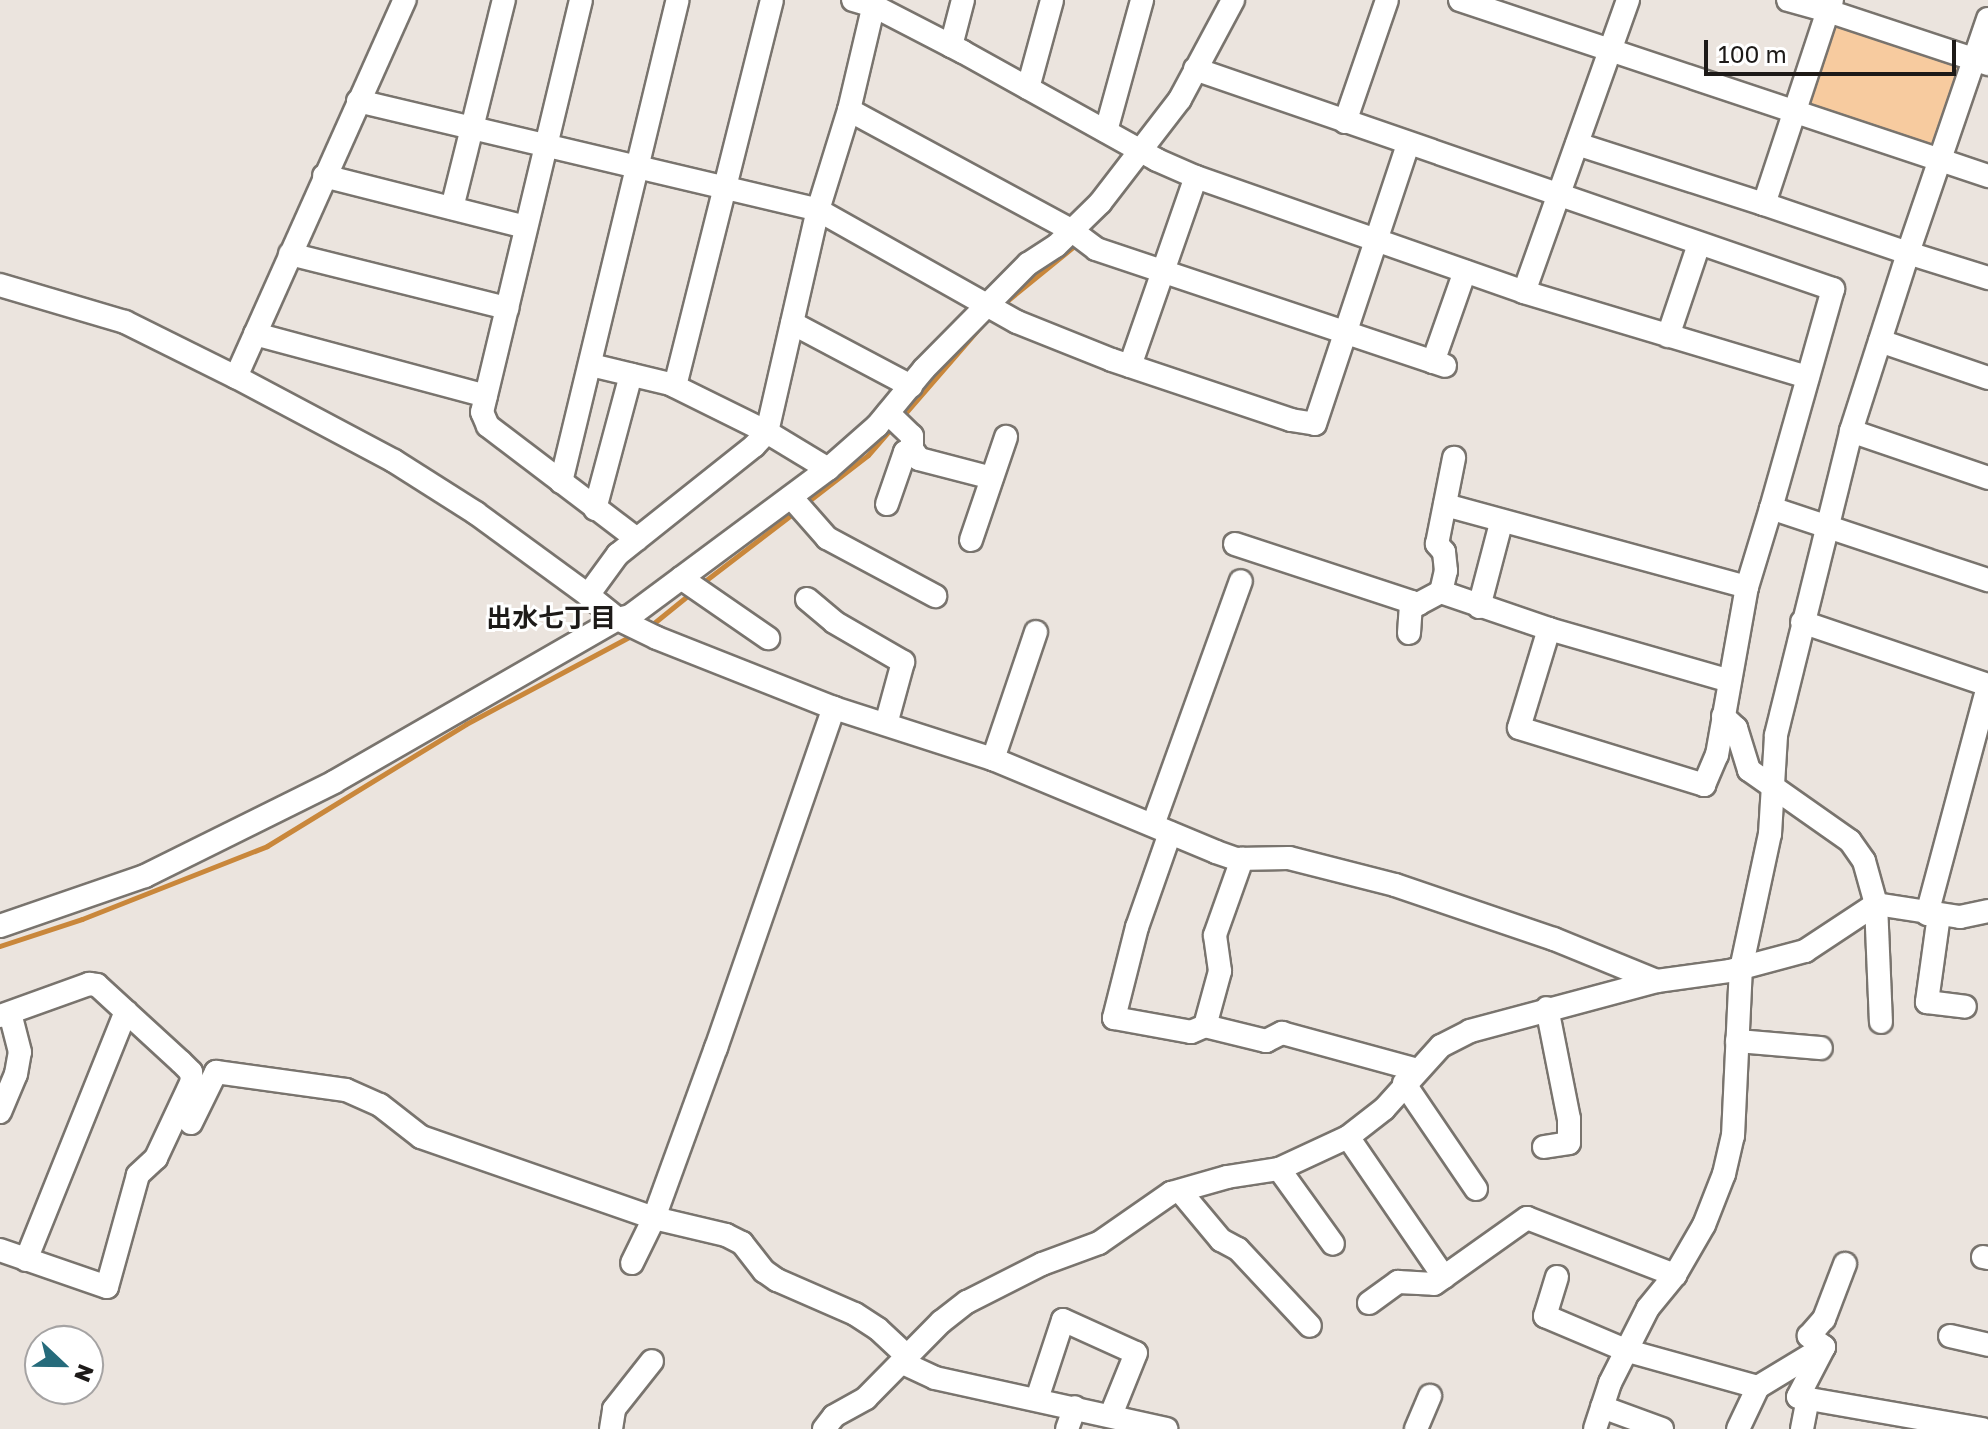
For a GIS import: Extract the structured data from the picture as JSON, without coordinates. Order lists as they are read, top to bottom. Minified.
{"districts":["出水七丁目"],"scale_bar":"100 m","north":"right"}
